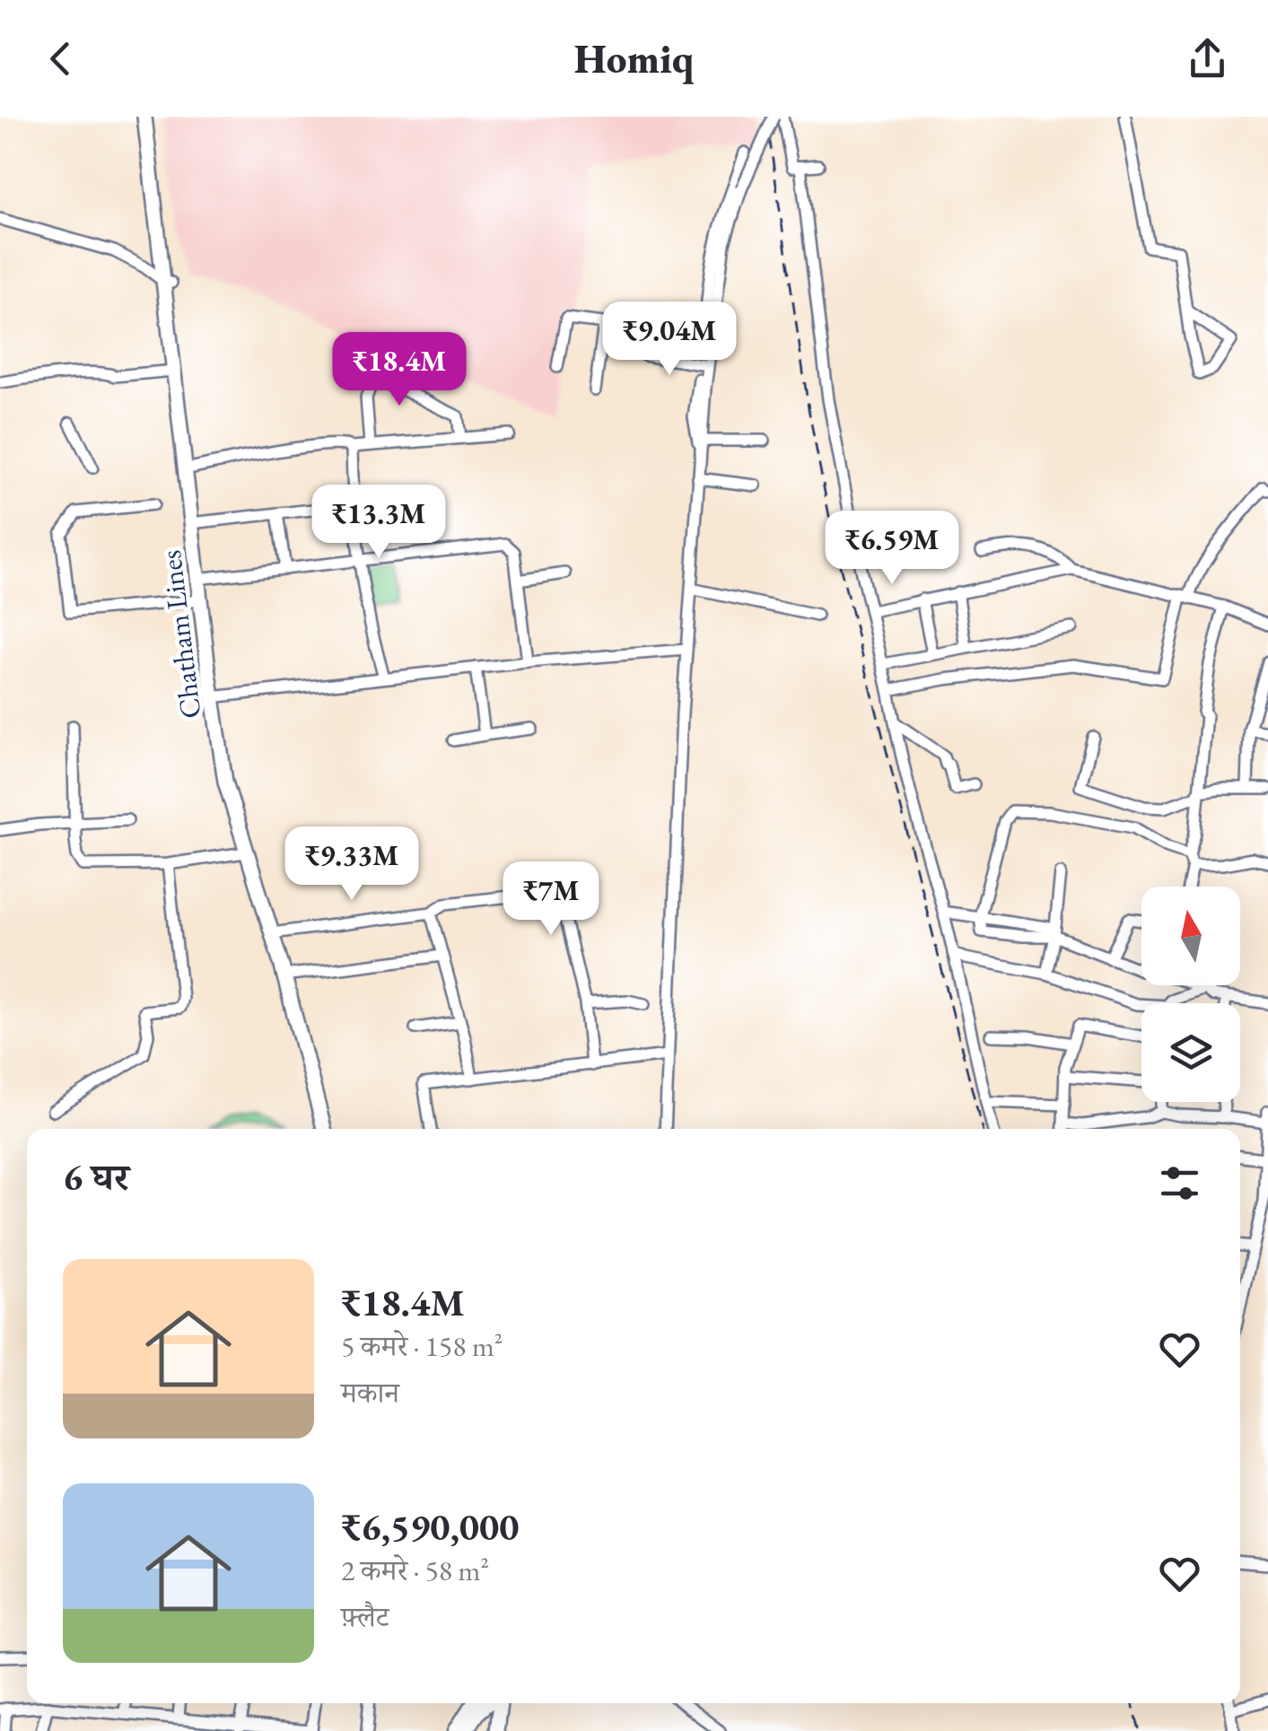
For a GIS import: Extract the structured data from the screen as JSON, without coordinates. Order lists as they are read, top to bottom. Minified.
{"streets":{"highway":["Chatham Lines"]},"north":"top","page":{"header":"Homiq","price":["₹9.04M","₹18.4M","₹13.3M","₹6.59M","₹9.33M","₹7M"],"heading":"6 घर","list":[{"name":"₹18.4M","note":"5 कमरे · 158 m² · मकान"},{"name":"₹6,590,000","note":"2 कमरे · 58 m² · फ़्लैट"}]}}
